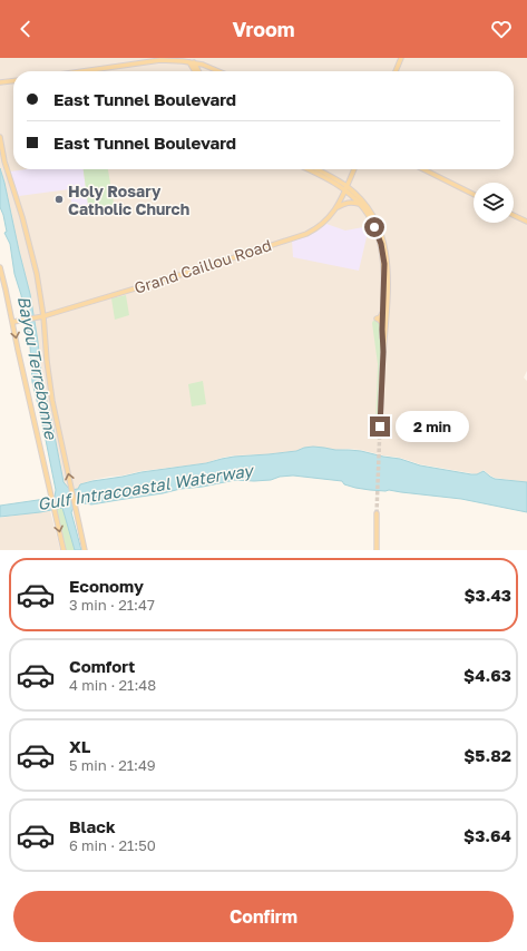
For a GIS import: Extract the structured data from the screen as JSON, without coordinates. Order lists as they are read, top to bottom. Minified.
{"streets":{"main road":["Grand Caillou Road"]},"water":["Bayou Terrebonne","Gulf Intracoastal Waterway"],"places":["Holy Rosary Catholic Church"],"page":{"header":"Vroom","banner":["East Tunnel Boulevard","East Tunnel Boulevard"],"bubble":"2 min","list":[{"name":"Economy","note":"3 min · 21:47","value":"$3.43"},{"name":"Comfort","note":"4 min · 21:48","value":"$4.63"},{"name":"XL","note":"5 min · 21:49","value":"$5.82"},{"name":"Black","note":"6 min · 21:50","value":"$3.64"}],"buttons":"Confirm"}}
